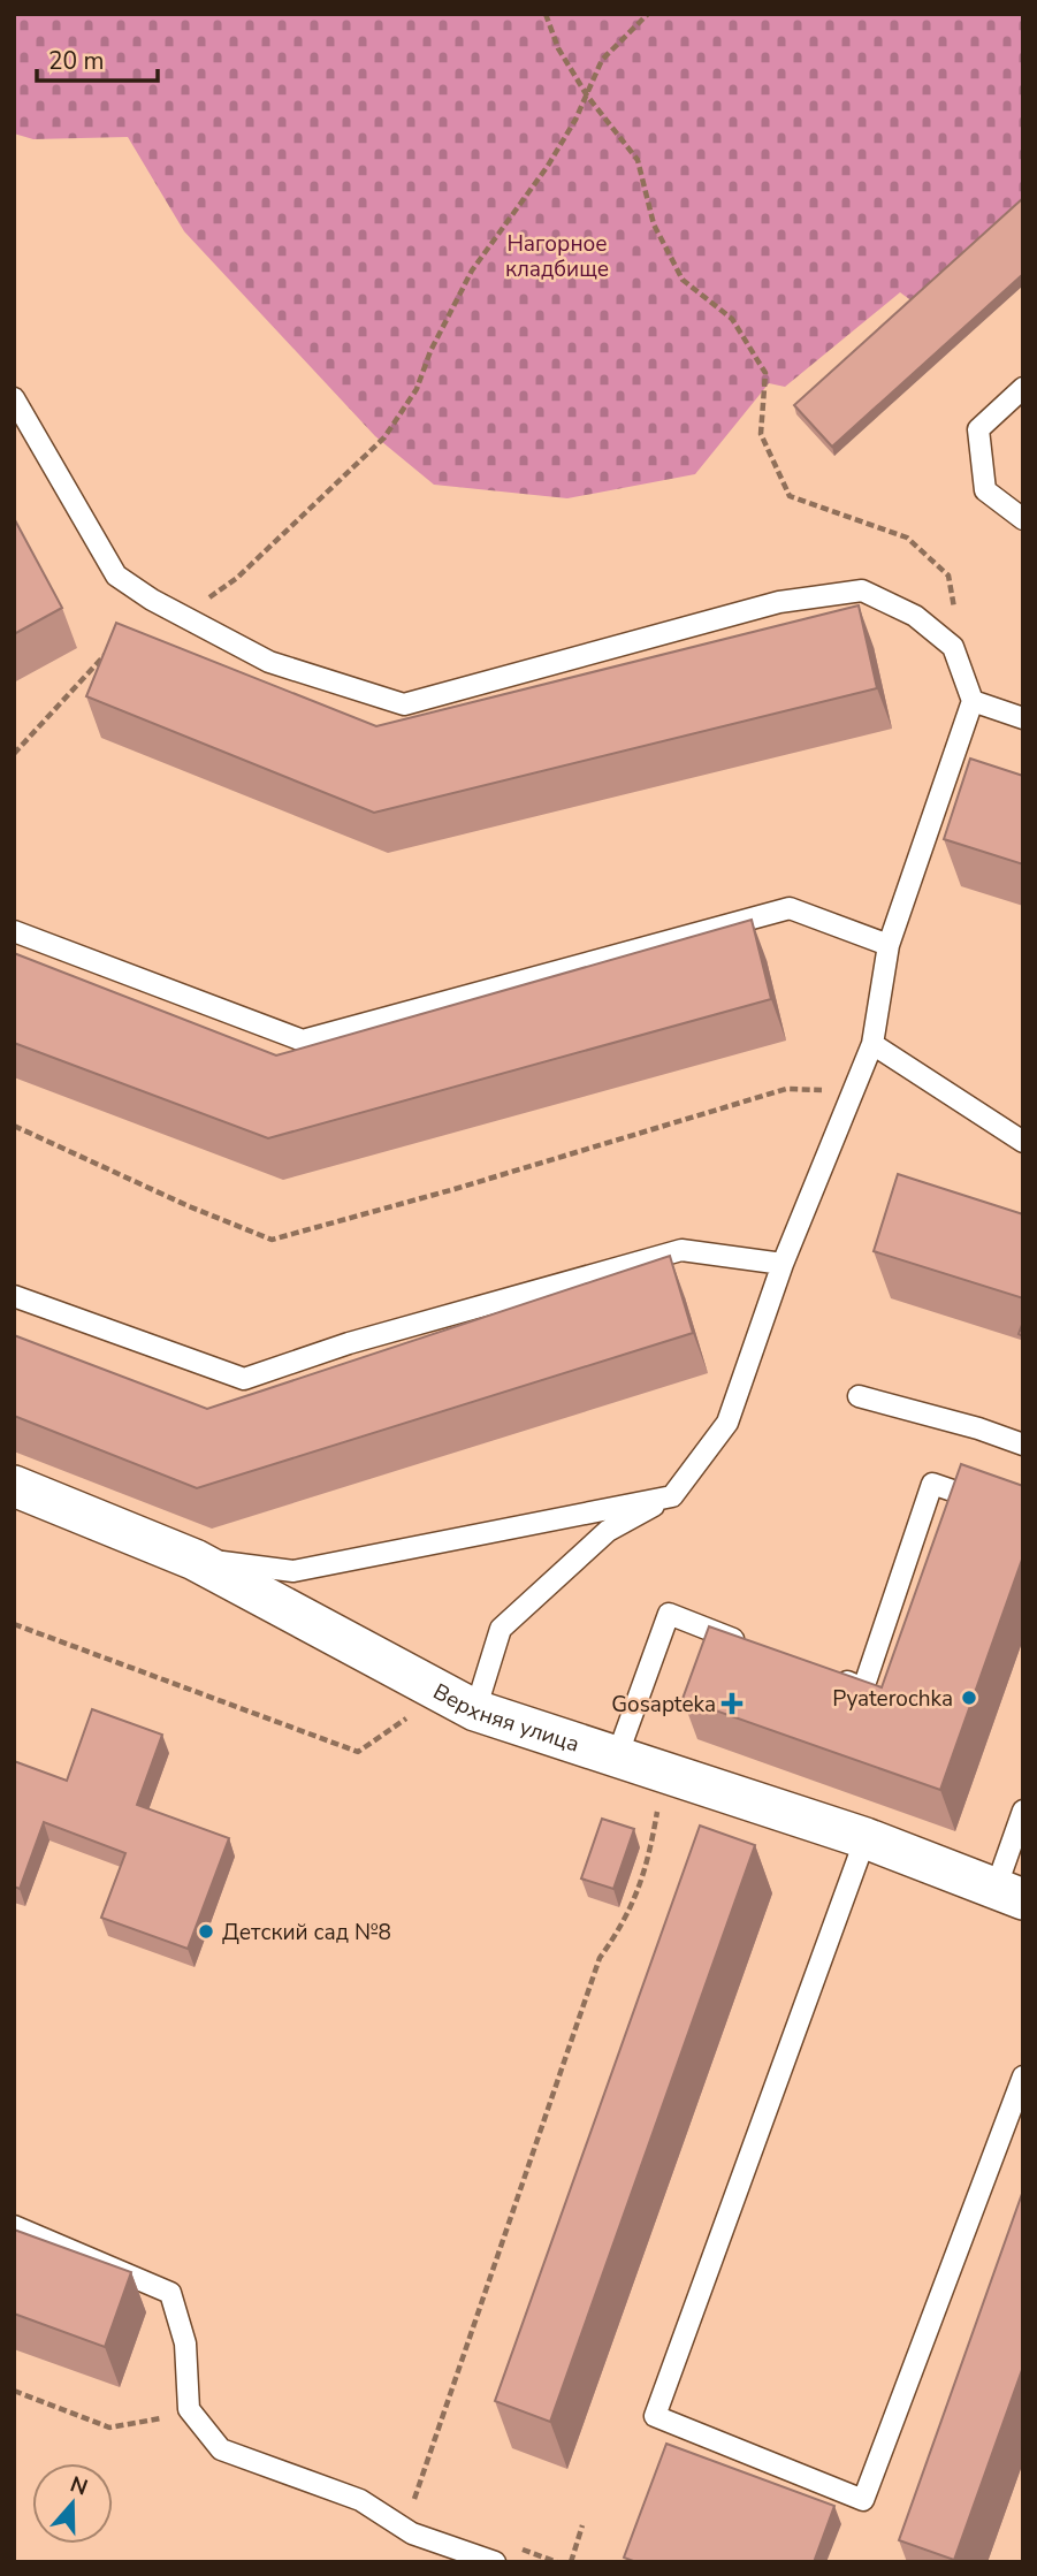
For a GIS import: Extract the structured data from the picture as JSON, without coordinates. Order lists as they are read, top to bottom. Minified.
{"streets":{"street":["Верхняя улица"]},"parks":["Нагорное кладбище"],"places":{"other":["Pyaterochka","Детский сад №8"],"health":["Gosapteka"]},"scale_bar":"20 m","north":"top"}
